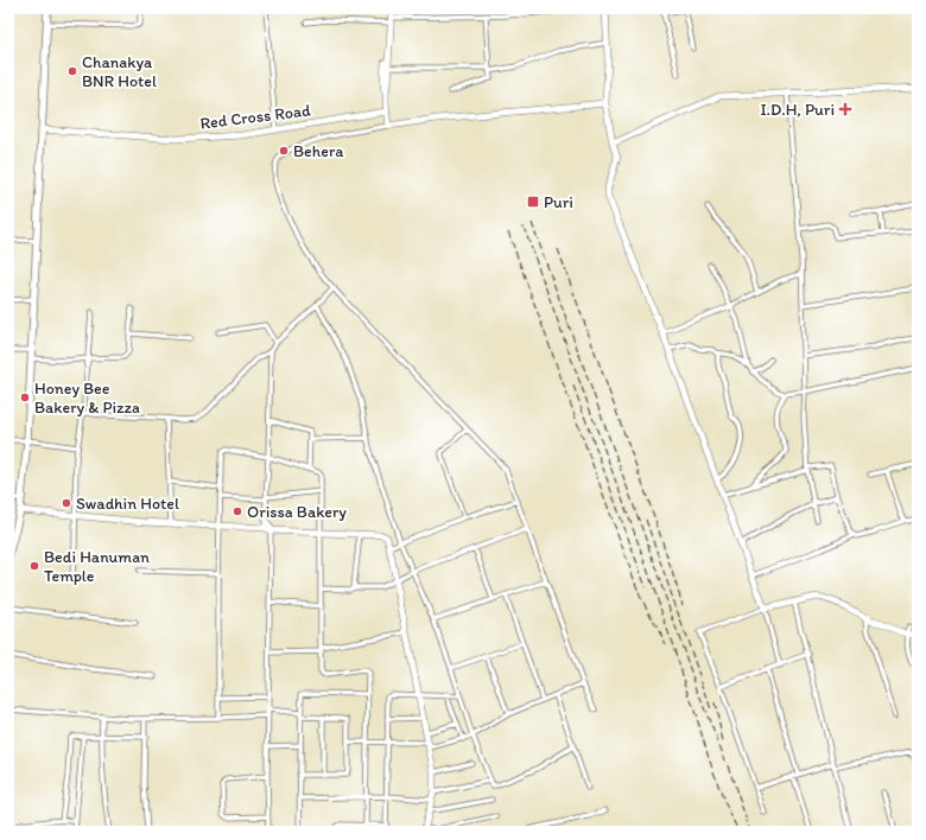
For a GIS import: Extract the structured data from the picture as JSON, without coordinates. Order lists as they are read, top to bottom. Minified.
{"streets":{"main road":["Red Cross Road"]},"places":{"other":["Chanakya BNR Hotel","Behera","Honey Bee Bakery & Pizza","Swadhin Hotel","Orissa Bakery","Bedi Hanuman Temple"],"health":["I.D.H, Puri"],"transit":["Puri"]}}
